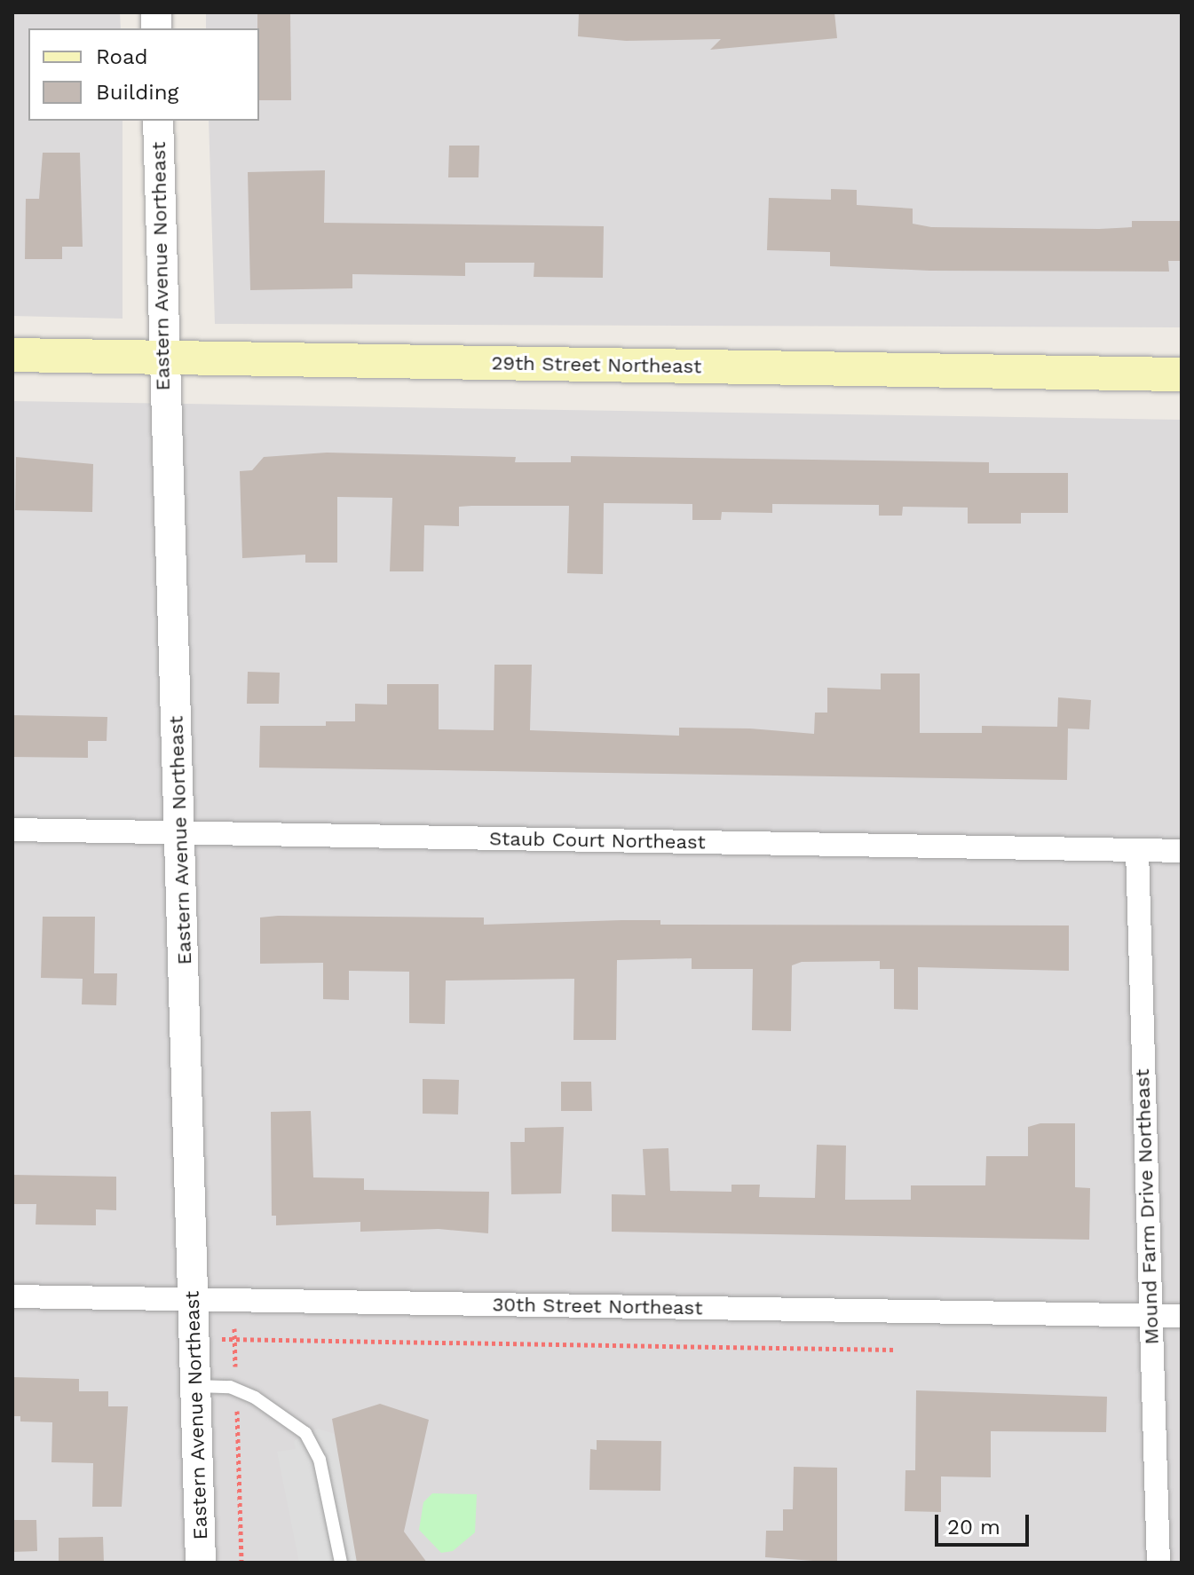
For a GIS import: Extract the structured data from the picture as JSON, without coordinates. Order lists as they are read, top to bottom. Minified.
{"streets":{"main road":["29th Street Northeast"],"street":["Eastern Avenue Northeast","Staub Court Northeast","Mound Farm Drive Northeast","30th Street Northeast"]},"crossings":[["Eastern Avenue Northeast","29th Street Northeast"],["Eastern Avenue Northeast","Staub Court Northeast"],["Eastern Avenue Northeast","30th Street Northeast"],["Staub Court Northeast","Mound Farm Drive Northeast"],["Mound Farm Drive Northeast","30th Street Northeast"]],"legend":["Road","Building"],"scale_bar":"20 m"}
